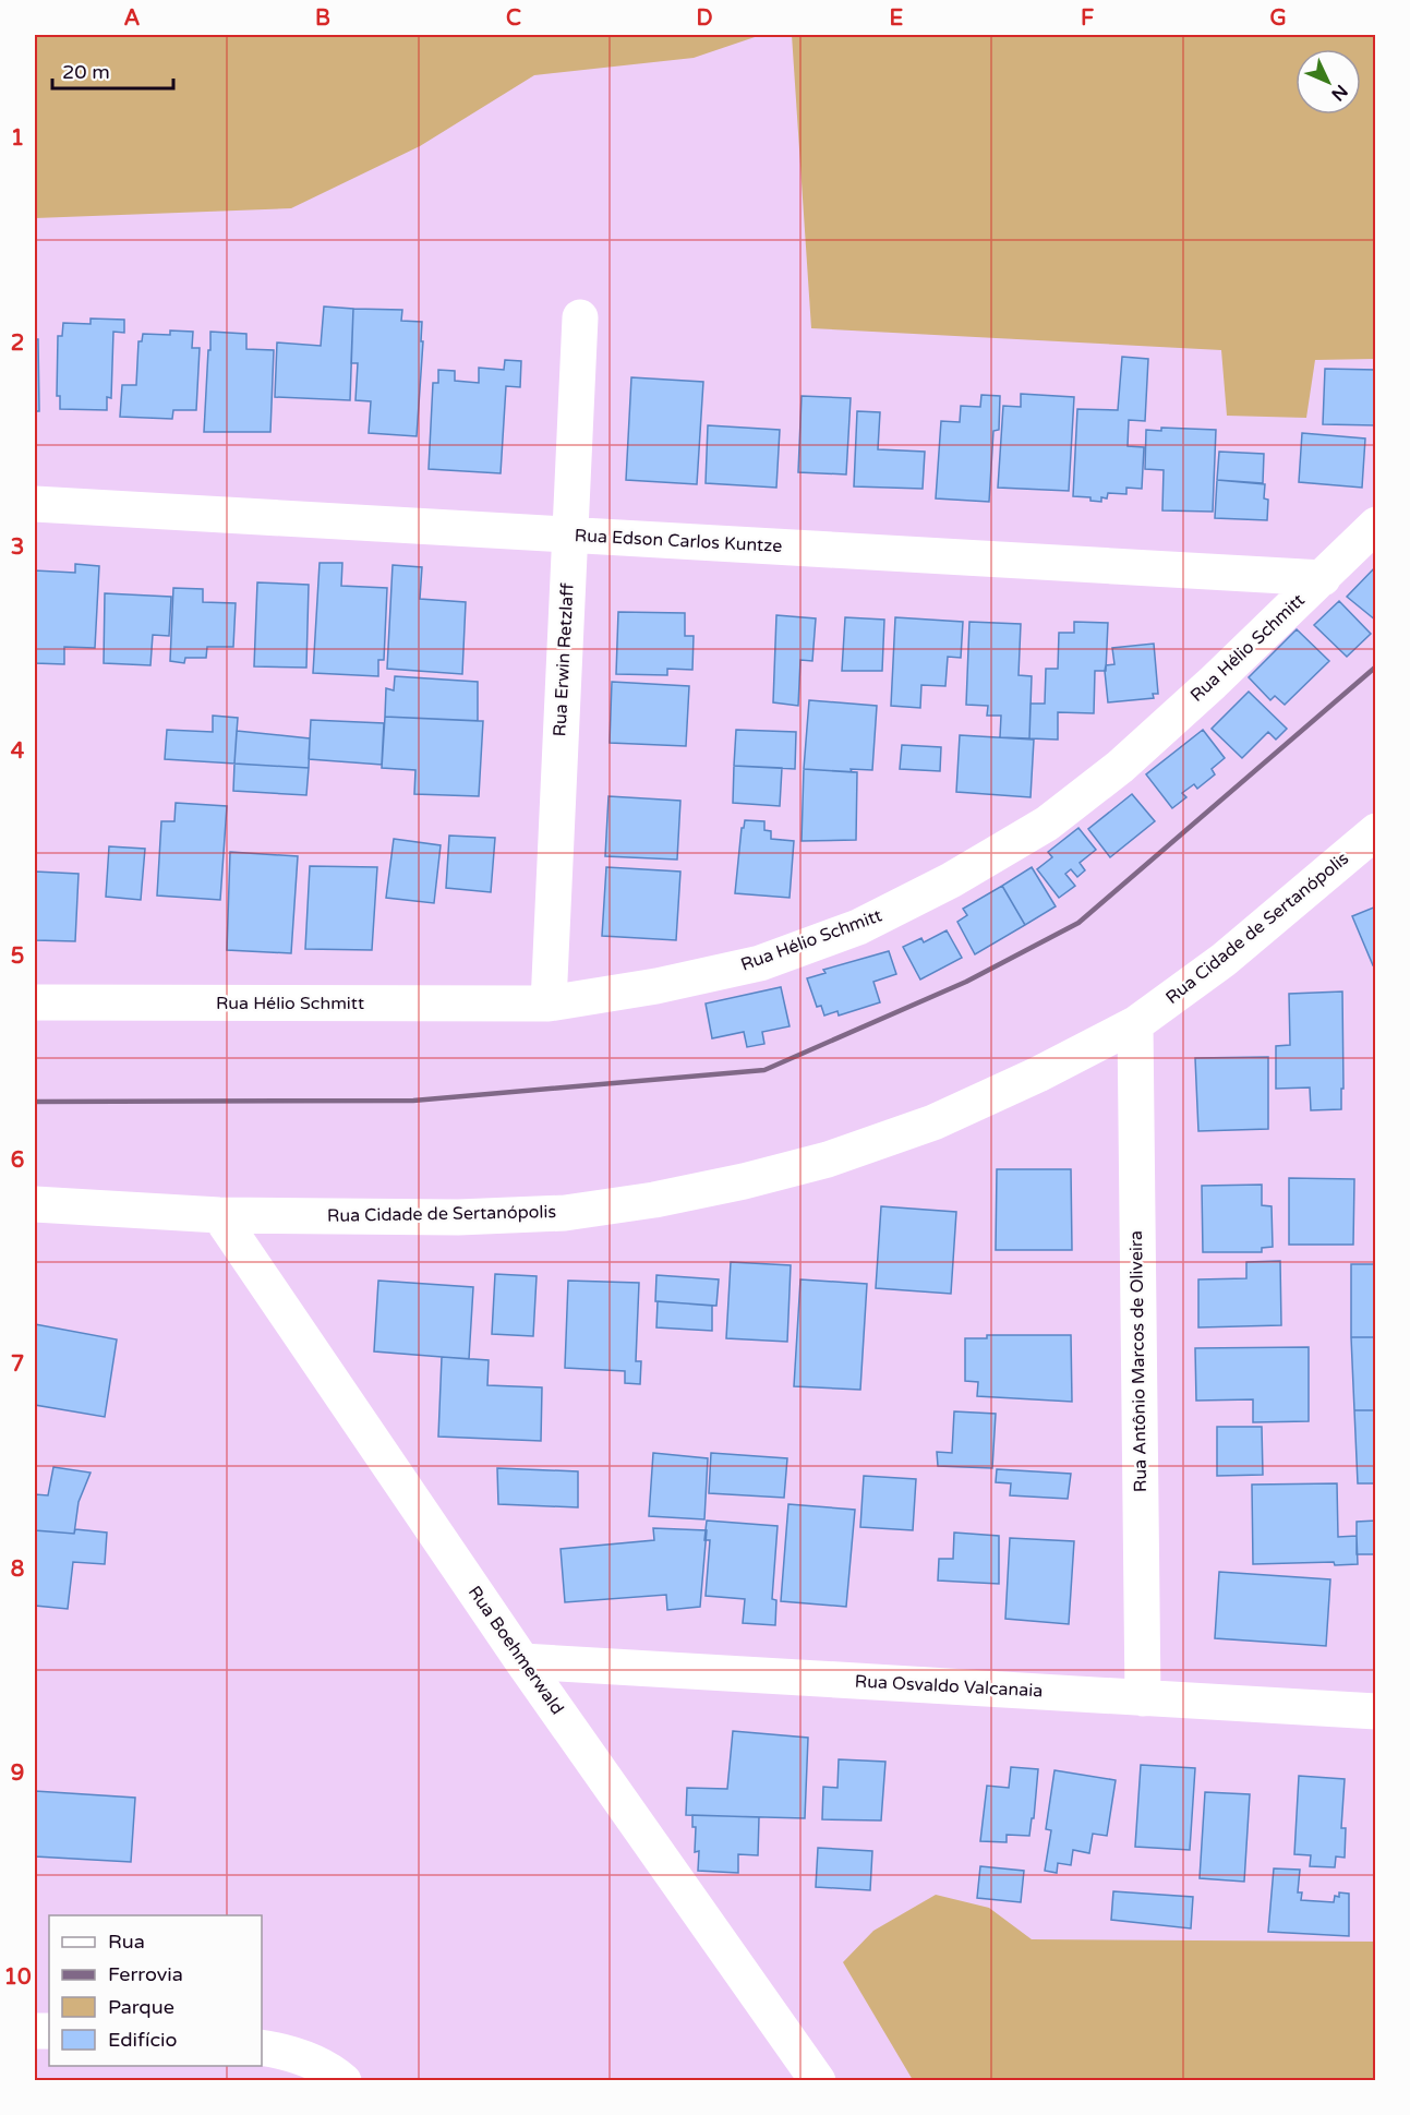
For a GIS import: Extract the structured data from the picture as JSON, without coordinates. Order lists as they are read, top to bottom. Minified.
{"streets":{"street":["Rua Edson Carlos Kuntze","Rua Hélio Schmitt","Rua Erwin Retzlaff","Rua Cidade de Sertanópolis","Rua Antônio Marcos de Oliveira","Rua Boehmerwald","Rua Osvaldo Valcanaia"]},"crossings":[["Rua Edson Carlos Kuntze","Rua Hélio Schmitt"],["Rua Edson Carlos Kuntze","Rua Erwin Retzlaff"],["Rua Hélio Schmitt","Rua Erwin Retzlaff"],["Rua Cidade de Sertanópolis","Rua Antônio Marcos de Oliveira"],["Rua Cidade de Sertanópolis","Rua Boehmerwald"],["Rua Antônio Marcos de Oliveira","Rua Osvaldo Valcanaia"],["Rua Boehmerwald","Rua Osvaldo Valcanaia"]],"legend":["Rua","Ferrovia","Parque","Edifício"],"scale_bar":"20 m","north":"bottom right","grid":{"columns":["A","B","C","D","E","F","G"],"rows":["1","2","3","4","5","6","7","8","9","10"]}}
